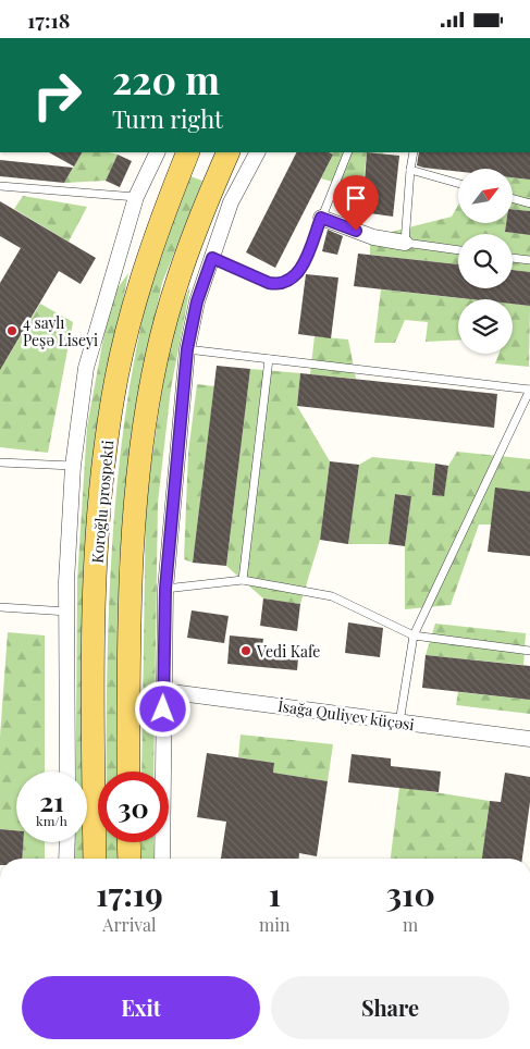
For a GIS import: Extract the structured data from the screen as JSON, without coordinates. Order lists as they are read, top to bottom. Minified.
{"streets":{"main road":["Koroğlu prospekti"],"street":["İsağa Quliyev küçəsi"]},"places":["4 saylı Peşə Liseyi","Vedi Kafe"],"north":"top right","page":{"status":"17:18","turn":["220 m","Turn right"],"speed":"21 km/h","limit":"30","eta":["17:19","Arrival","1","min","310","m"],"buttons":["Exit","Share"]}}
